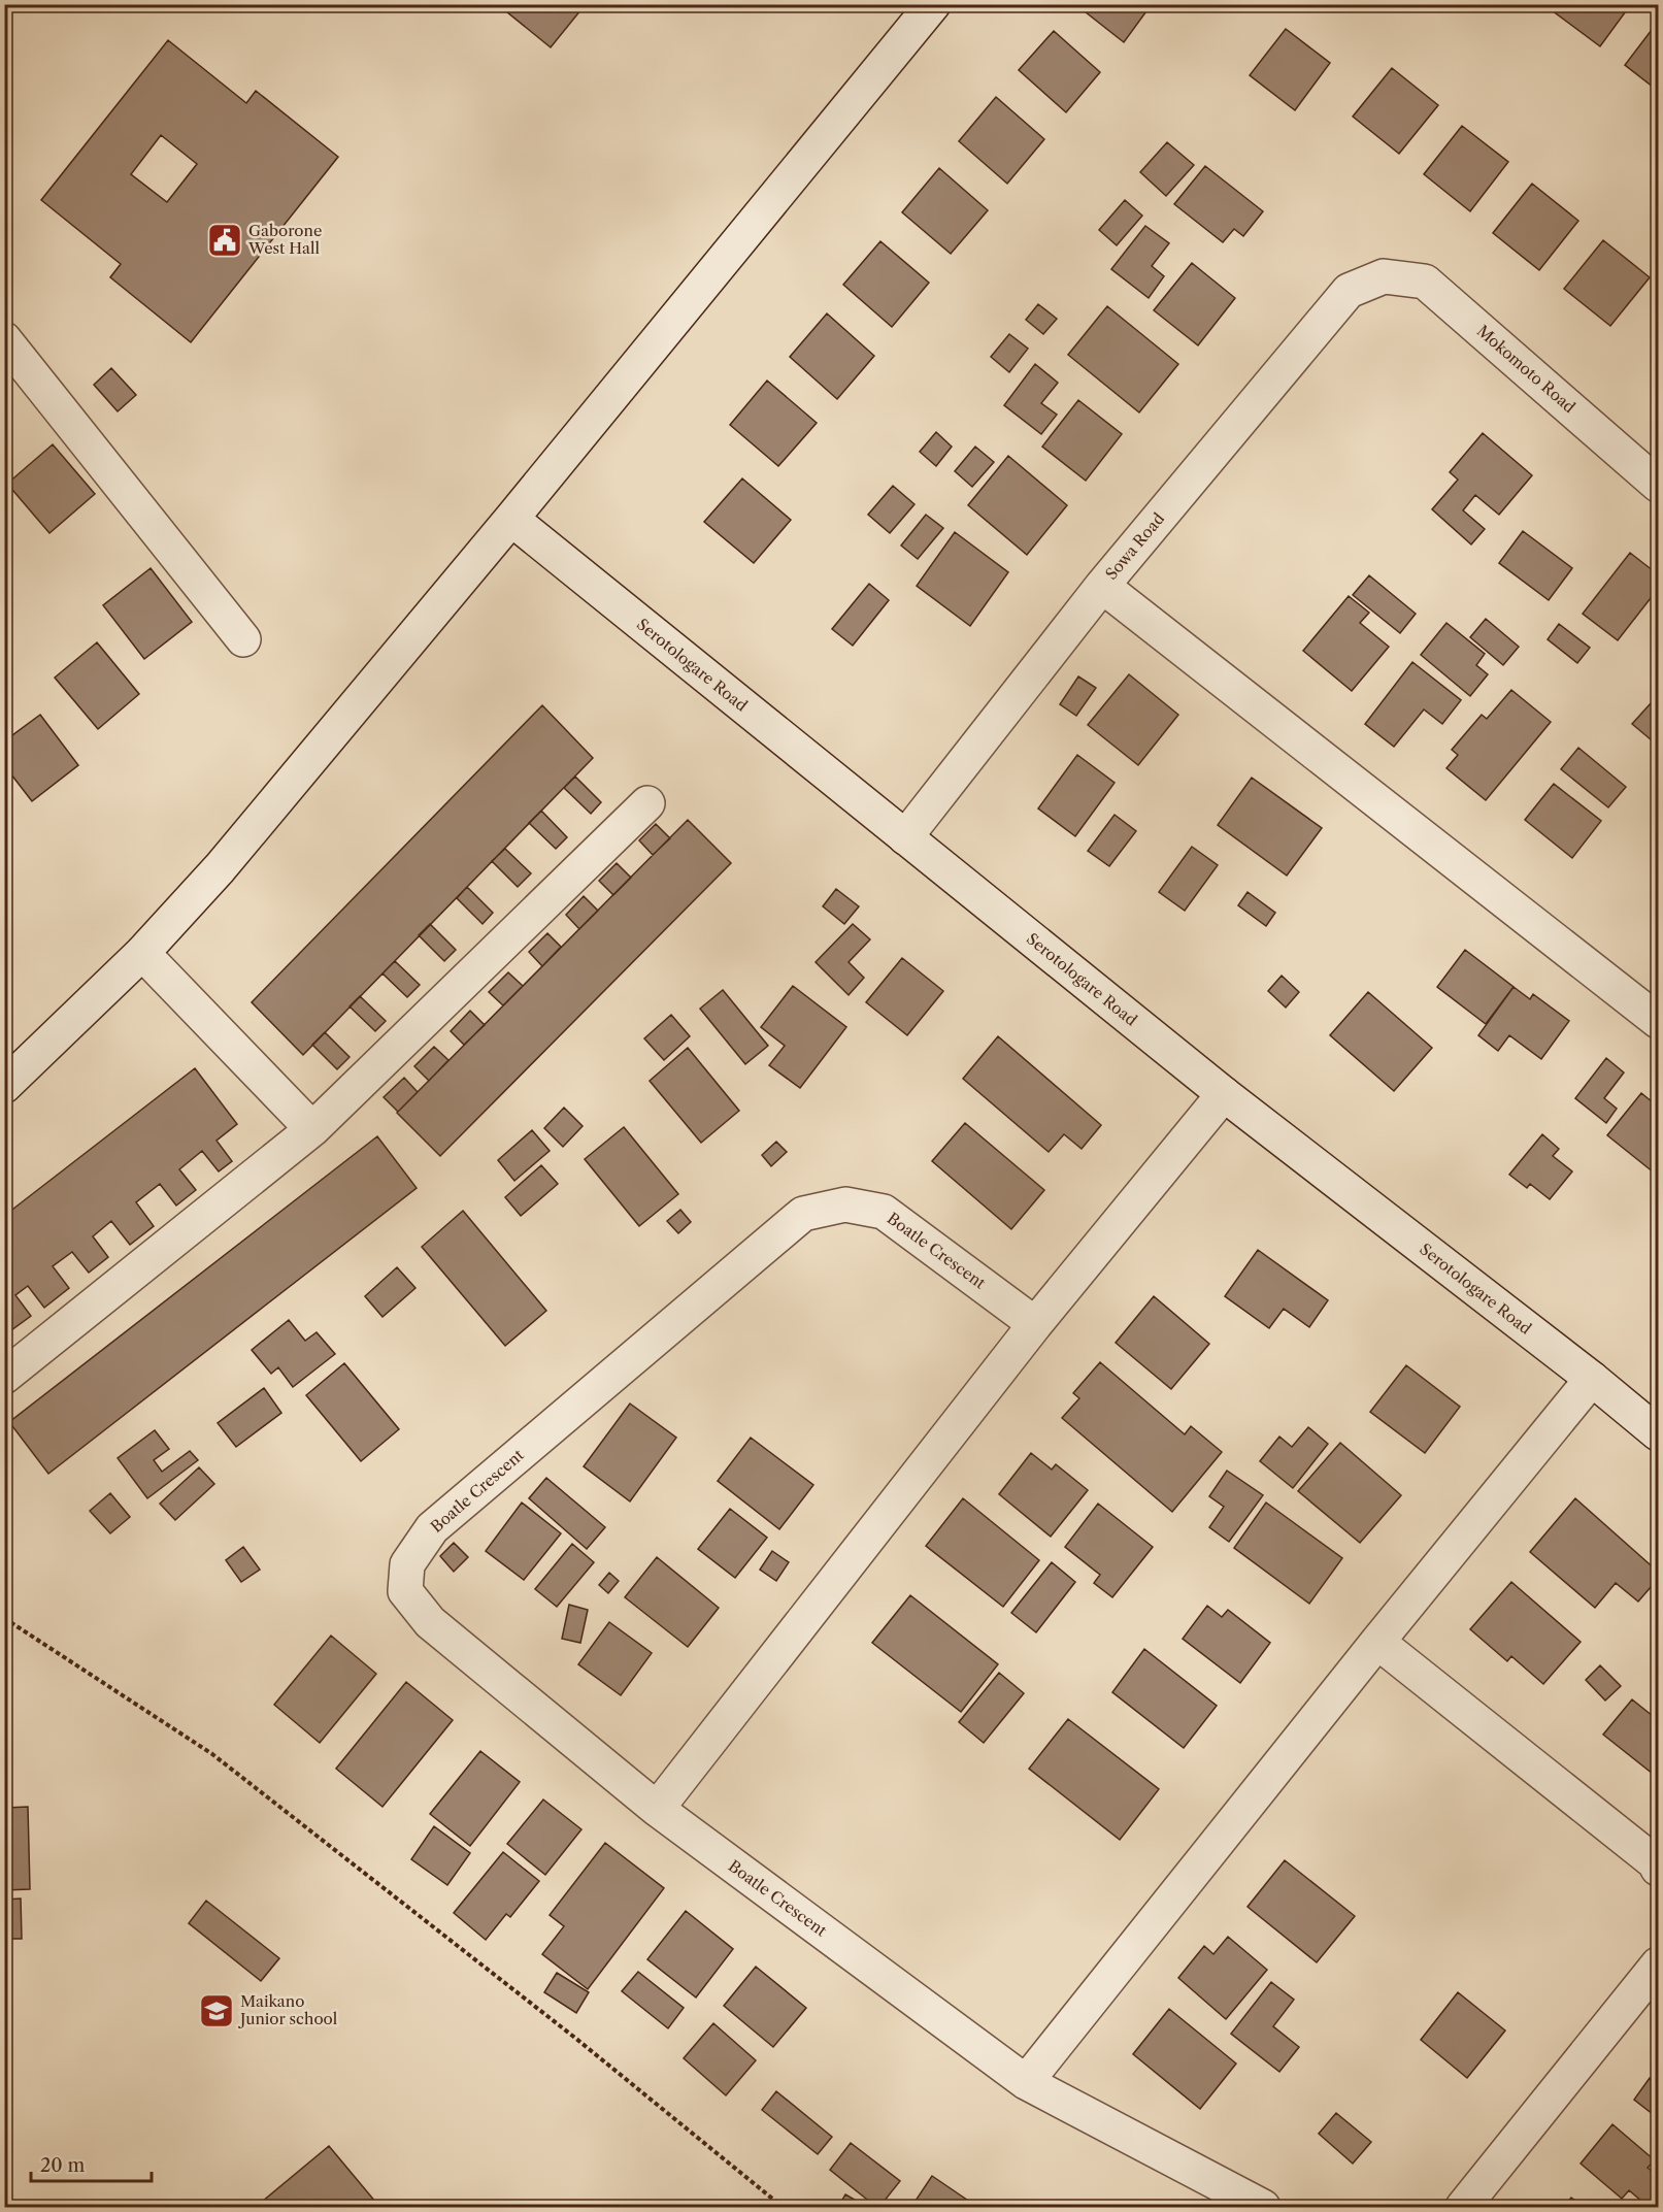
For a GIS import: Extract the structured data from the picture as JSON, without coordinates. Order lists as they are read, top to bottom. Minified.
{"streets":{"street":["Mokomoto Road","Sowa Road","Serotologare Road","Boatle Crescent"]},"crossings":[["Mokomoto Road","Sowa Road"],["Sowa Road","Serotologare Road"]],"places":{"public building":["Gaborone West Hall"],"school or university":["Maikano Junior school"]},"scale_bar":"20 m"}
